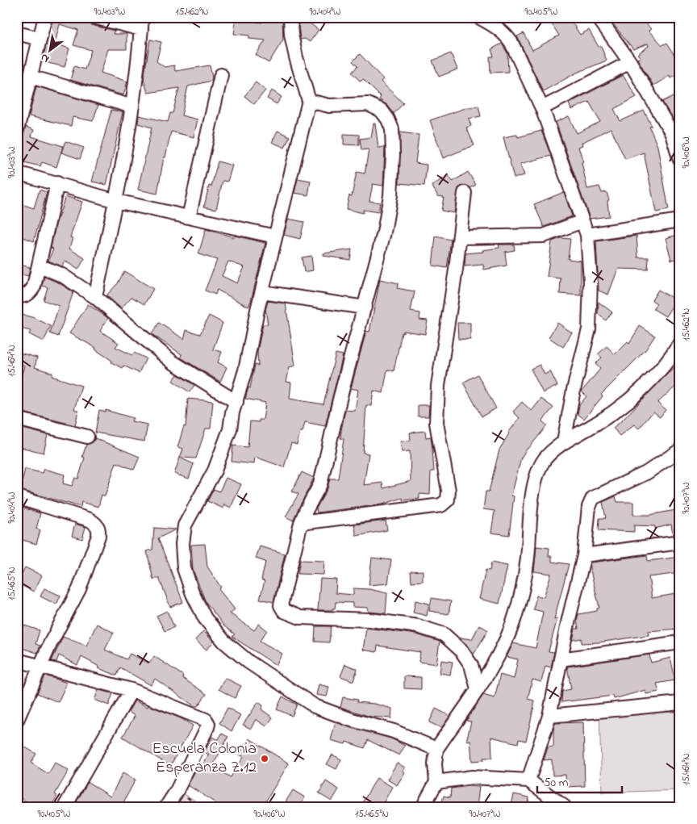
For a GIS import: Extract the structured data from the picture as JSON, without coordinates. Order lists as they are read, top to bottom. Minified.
{"places":["Escuela Colonia Esperanza Z.12"],"scale_bar":"50 m","north":"bottom left","coordinates":["90.403°W","15.462°N","90.404°W","90.405°W","90.406°W","15.464°N","90.407°W","15.465°N"]}
